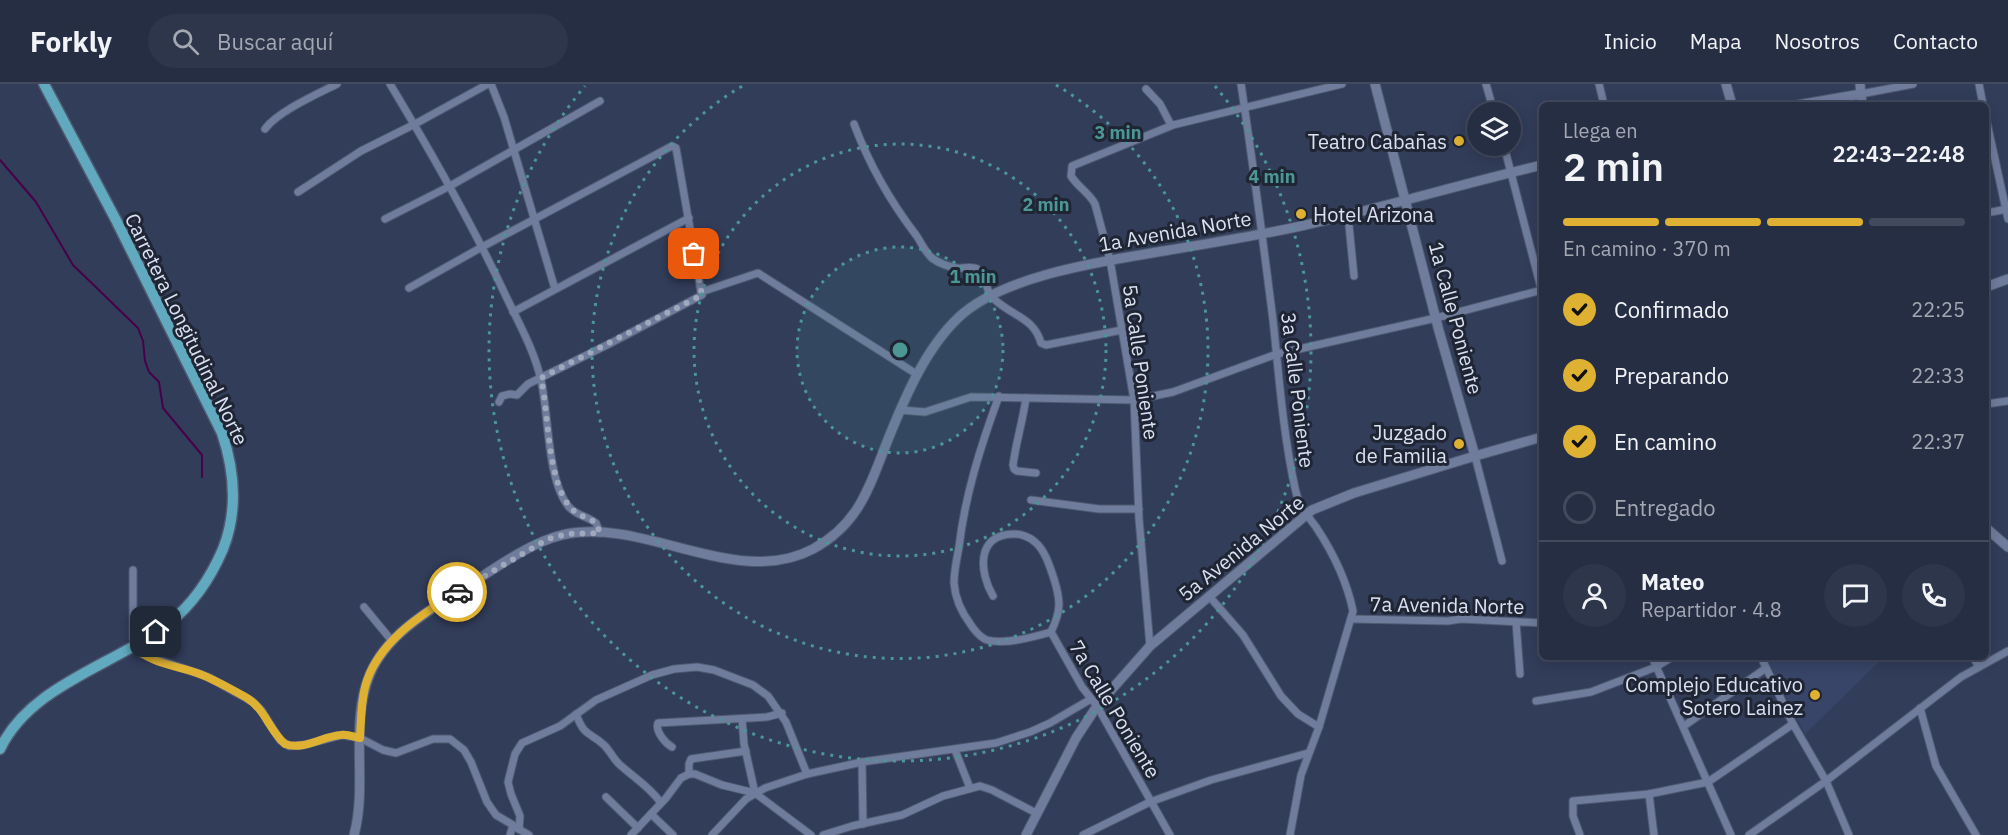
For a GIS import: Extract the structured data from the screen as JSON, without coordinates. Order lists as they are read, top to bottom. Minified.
{"streets":{"main road":["1a Avenida Norte","1a Calle Poniente","Carretera Longitudinal Norte","5a Avenida Norte"],"street":["5a Calle Poniente","3a Calle Poniente","7a Avenida Norte","7a Calle Poniente"]},"crossings":[["1a Avenida Norte","1a Calle Poniente"],["1a Avenida Norte","5a Calle Poniente"],["1a Avenida Norte","3a Calle Poniente"],["1a Calle Poniente","5a Avenida Norte"],["5a Calle Poniente","5a Avenida Norte"],["3a Calle Poniente","5a Avenida Norte"],["3a Calle Poniente","7a Avenida Norte"],["5a Avenida Norte","7a Calle Poniente"]],"places":["Teatro Cabañas","Hotel Arizona","Juzgado de Familia","Complejo Educativo Sotero Lainez"],"page":{"header":"Forkly","search":"Buscar aquí","nav":["Inicio","Mapa","Nosotros","Contacto"],"heading":["2 min","Llega en","22:43–22:48"],"panel":["Mateo","Repartidor · 4.8"],"bar":"En camino · 370 m","list":[["Confirmado","22:25"],["Preparando","22:33"],["En camino","22:37"],"Entregado"]},"rings":["3 min","4 min","2 min","1 min"]}
